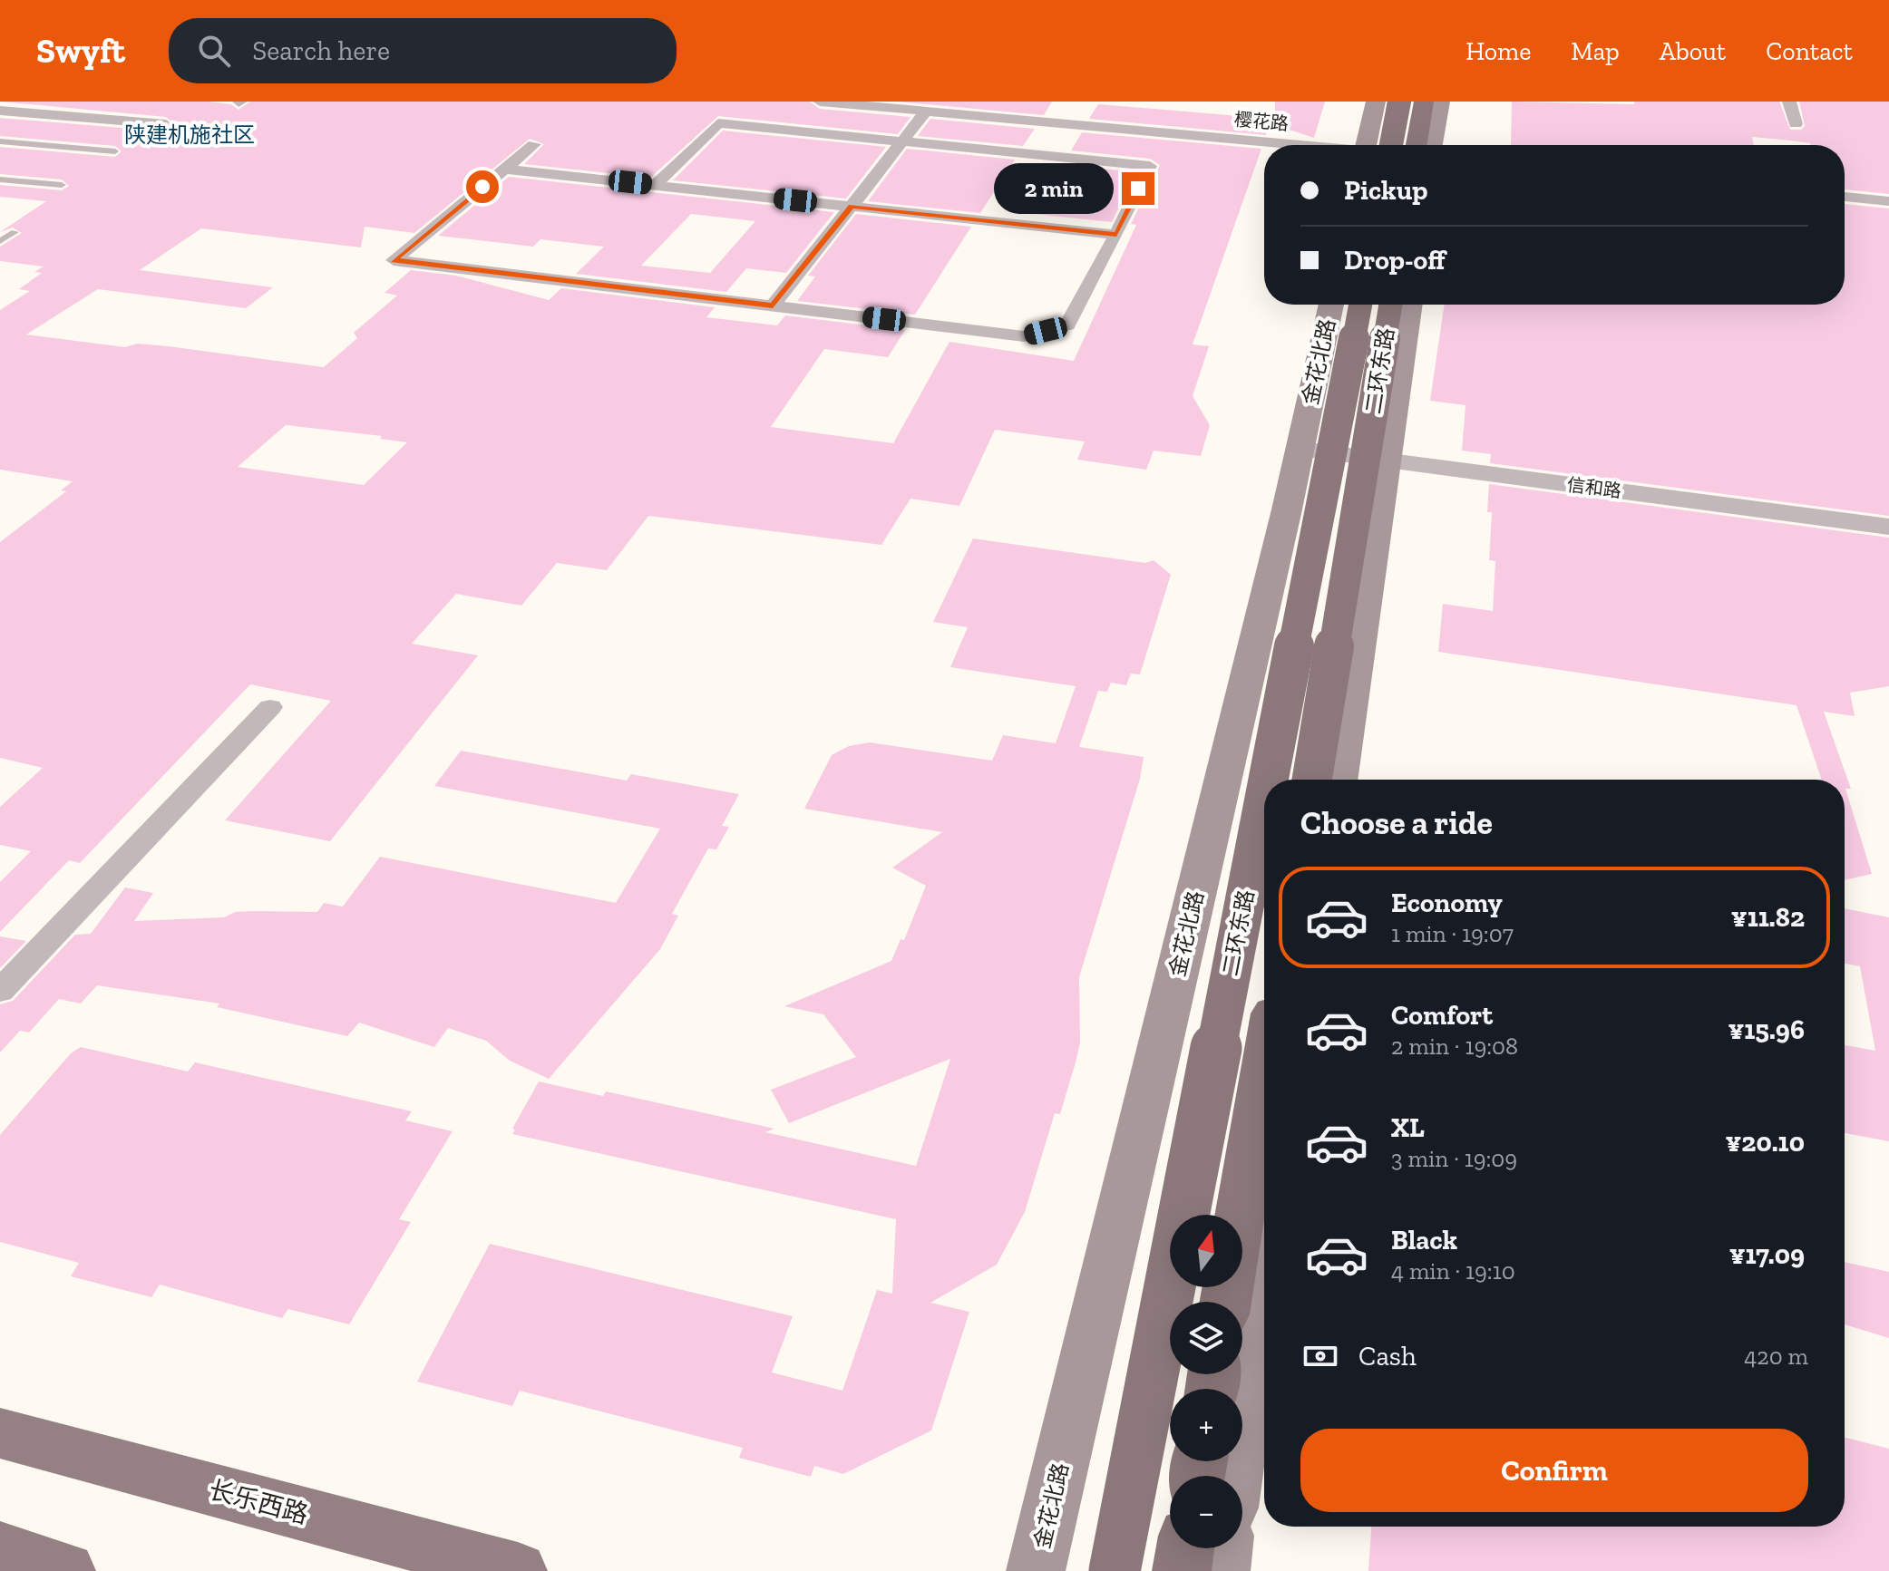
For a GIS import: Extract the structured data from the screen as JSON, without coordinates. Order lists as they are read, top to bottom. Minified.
{"streets":{"highway":["二环东路"],"main road":["金花北路","长乐西路"],"street":["樱花路","信和路"]},"crossings":[["金花北路","信和路"]],"districts":["陕建机施社区"],"north":"top","page":{"header":"Swyft","search":"Search here","nav":["Home","Map","About","Contact"],"banner":["Pickup","Drop-off"],"bubble":"2 min","heading":"Choose a ride","list":[{"name":"Economy","note":"1 min · 19:07","value":"¥11.82"},{"name":"Comfort","note":"2 min · 19:08","value":"¥15.96"},{"name":"XL","note":"3 min · 19:09","value":"¥20.10"},{"name":"Black","note":"4 min · 19:10","value":"¥17.09"}],"map_buttons":["+","−"],"pay":["Cash","420 m"],"buttons":"Confirm"}}
